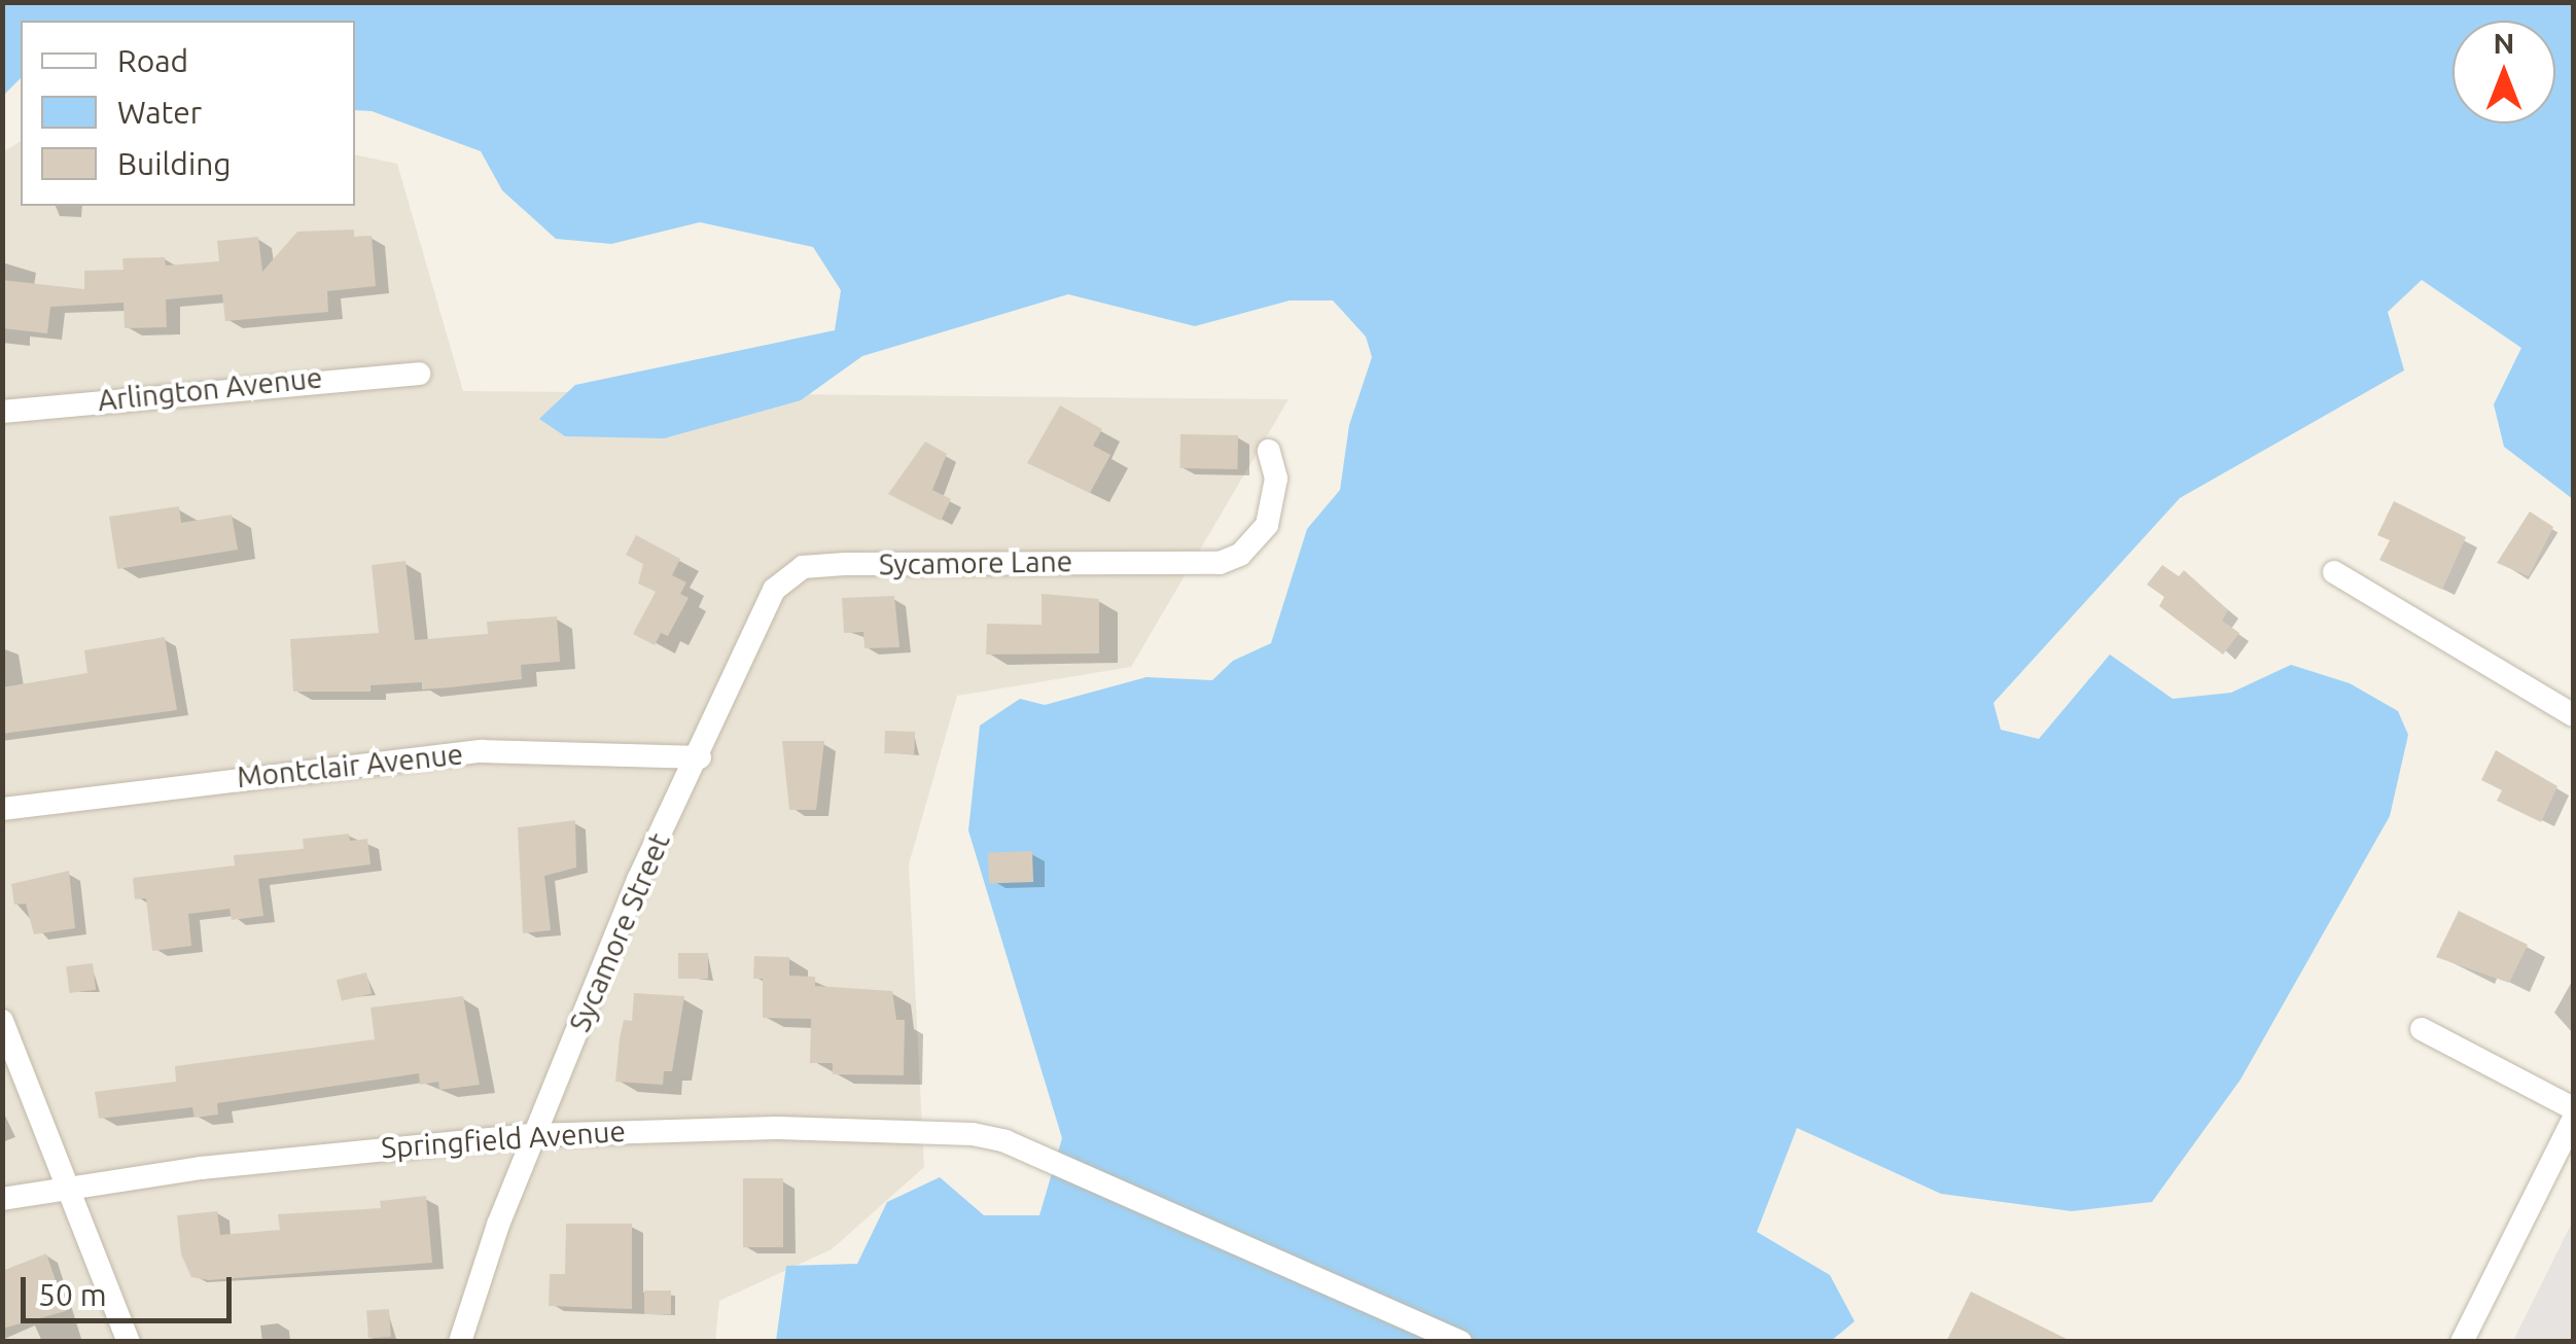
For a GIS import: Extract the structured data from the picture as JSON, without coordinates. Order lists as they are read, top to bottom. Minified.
{"streets":{"street":["Arlington Avenue","Sycamore Lane","Montclair Avenue","Sycamore Street","Springfield Avenue"]},"crossings":[["Sycamore Lane","Sycamore Street"],["Montclair Avenue","Sycamore Street"],["Sycamore Street","Springfield Avenue"]],"legend":["Road","Water","Building"],"scale_bar":"50 m","north":"top"}
